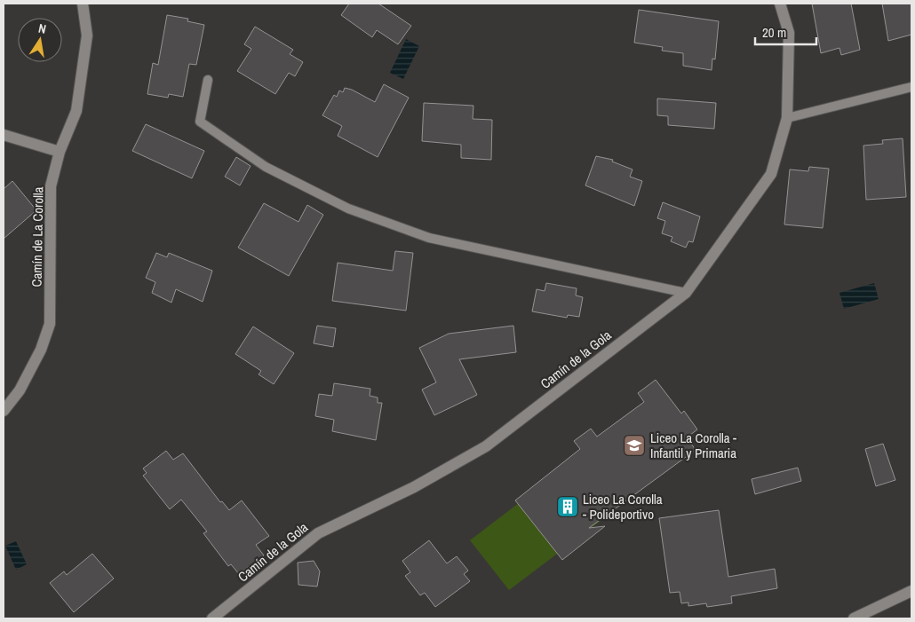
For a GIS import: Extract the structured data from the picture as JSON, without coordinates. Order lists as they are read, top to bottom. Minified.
{"streets":{"street":["Camín de La Corolla","Camín de la Gola"]},"places":{"school or university":["Liceo La Corolla - Infantil y Primaria"],"building":["Liceo La Corolla - Polideportivo"]},"scale_bar":"20 m","north":"top"}
